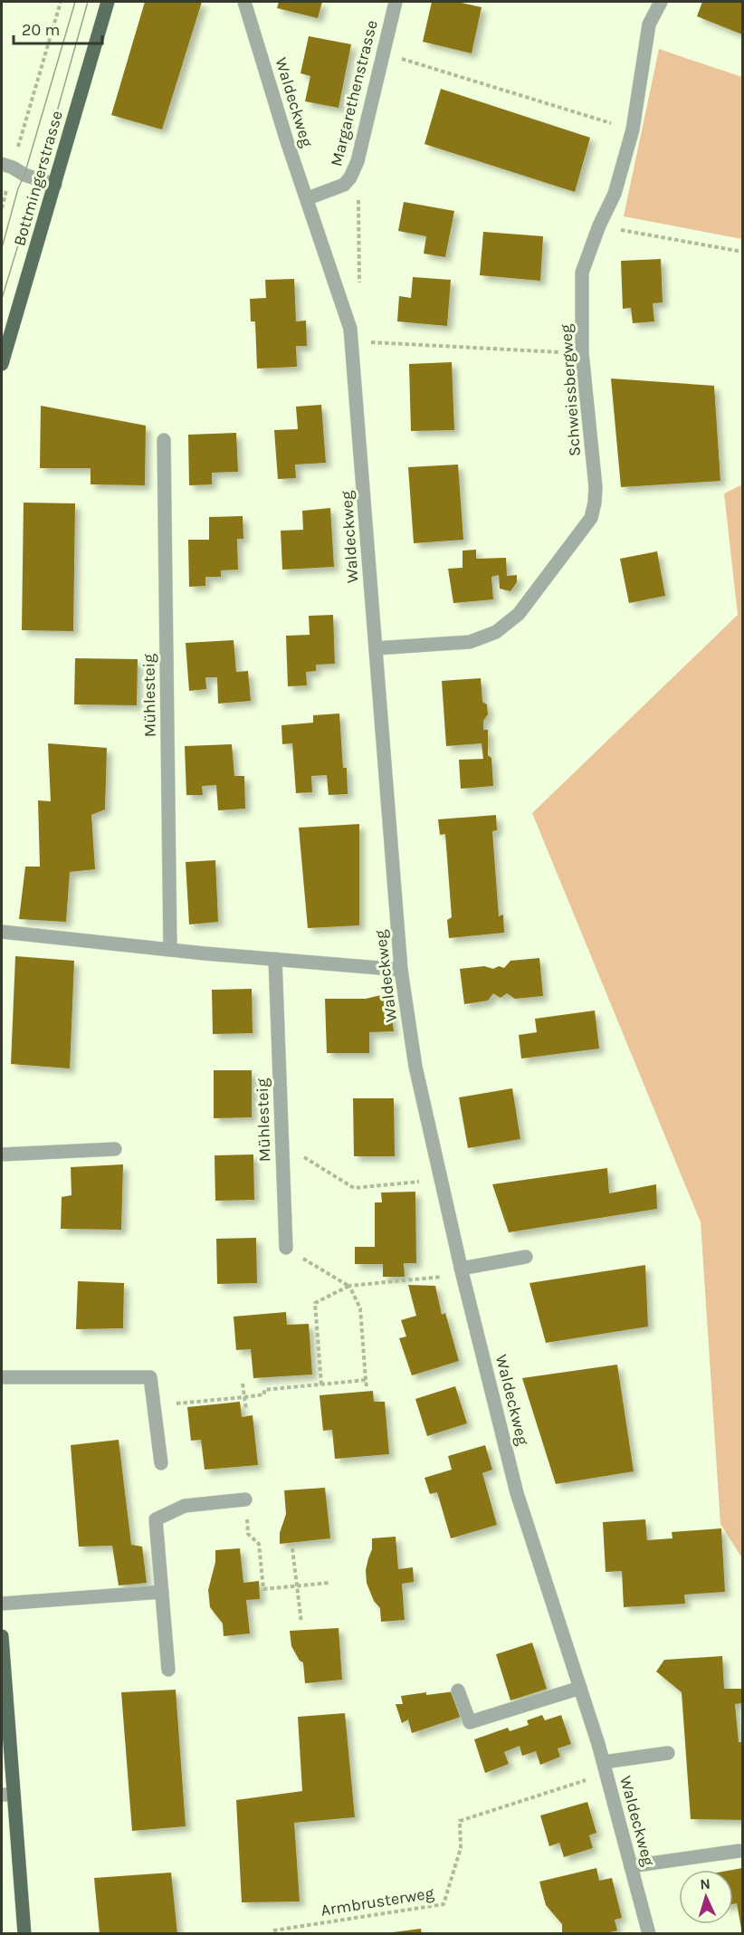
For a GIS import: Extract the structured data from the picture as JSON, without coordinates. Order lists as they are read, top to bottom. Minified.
{"streets":{"main road":["Bottmingerstrasse"],"street":["Margarethenstrasse","Waldeckweg","Schweissbergweg","Mühlesteig"],"path":["Armbrusterweg"]},"crossings":[["Margarethenstrasse","Waldeckweg"],["Waldeckweg","Schweissbergweg"],["Waldeckweg","Armbrusterweg"]],"scale_bar":"20 m","north":"top"}
